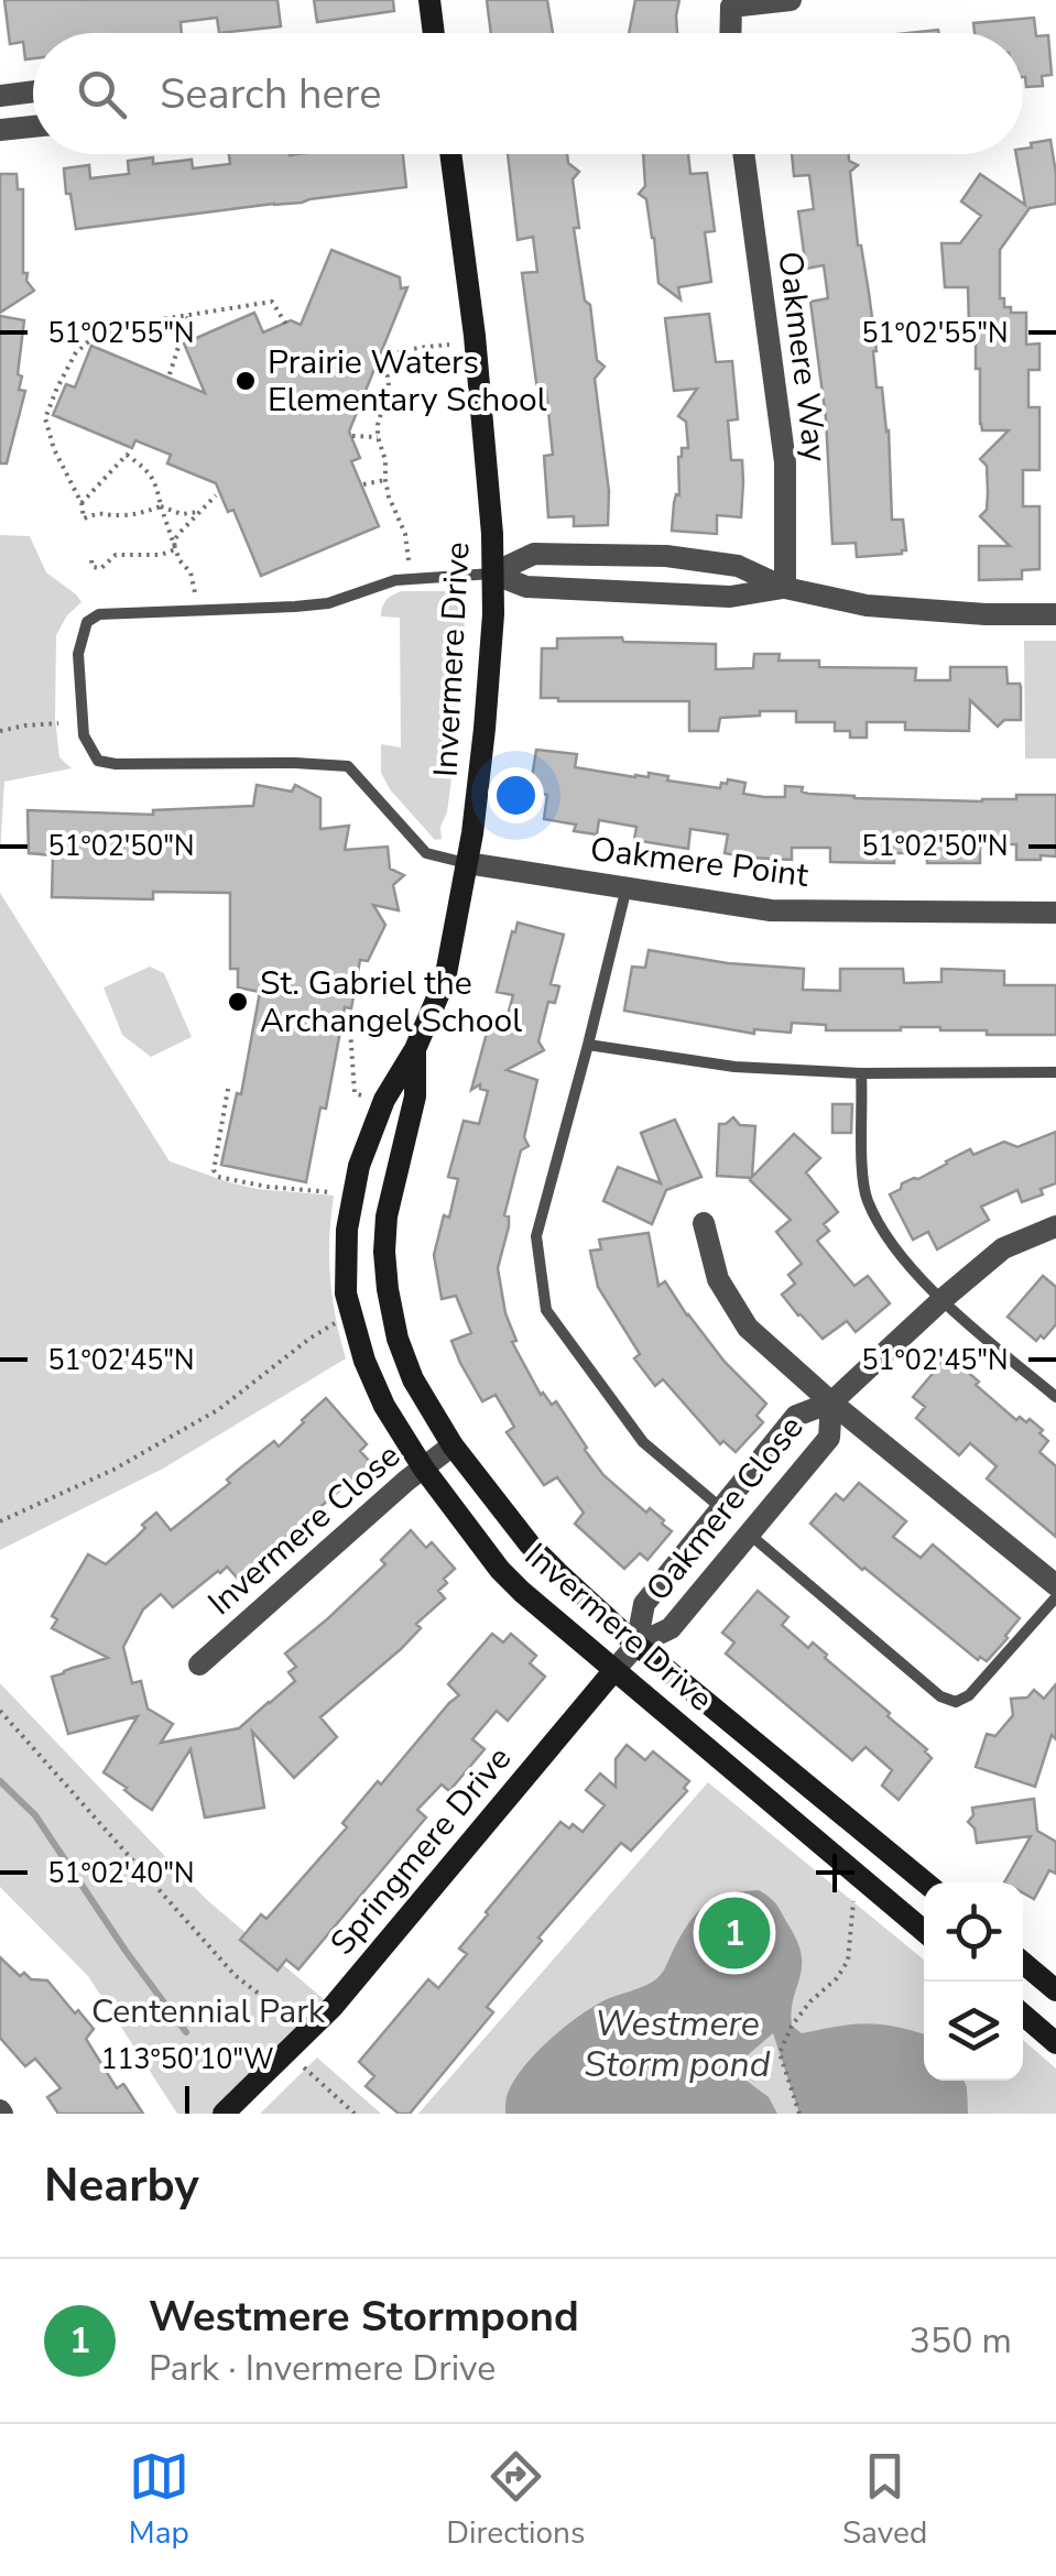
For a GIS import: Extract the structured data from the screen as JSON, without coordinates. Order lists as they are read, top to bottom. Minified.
{"streets":{"street":["Oakmere Way","Invermere Drive","Oakmere Point","Oakmere Close","Invermere Close","Springmere Drive"]},"crossings":[["Invermere Drive","Oakmere Point"],["Invermere Drive","Oakmere Close"],["Invermere Drive","Invermere Close"],["Invermere Drive","Springmere Drive"]],"water":["Westmere Storm pond"],"parks":["Centennial Park"],"places":["Prairie Waters Elementary School","St. Gabriel the Archangel School"],"page":{"search":"Search here","pins":"1","heading":"Nearby","list":[{"mark":"1","name":"Westmere Stormpond","note":"Park · Invermere Drive","value":"350 m"}],"nav":["Map","Directions","Saved"]},"coordinates":["51°02'55\"N","51°02'50\"N","51°02'45\"N","51°02'40\"N","113°50'10\"W"]}
